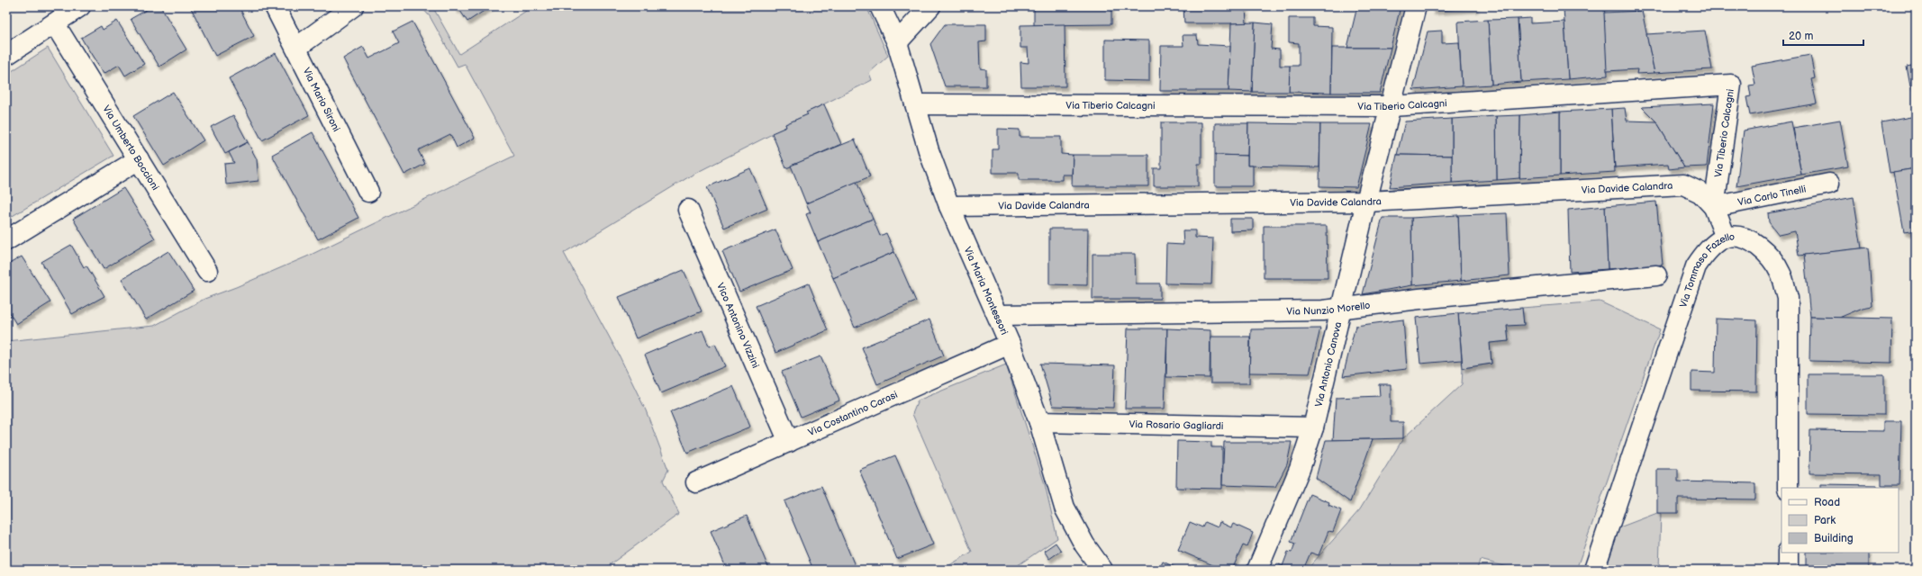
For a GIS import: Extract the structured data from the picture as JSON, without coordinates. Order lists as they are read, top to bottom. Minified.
{"streets":{"street":["Via Mario Sironi","Via Tiberio Calcagni","Via Umberto Boccioni","Via Davide Calandra","Via Carlo Tinelli","Via Tommaso Fazello","Via Maria Montessori","Via Nunzio Morello","Vico Antonino Vizzini","Via Antonio Canova","Via Costantino Carasi","Via Rosario Gagliardi"]},"crossings":[["Via Tiberio Calcagni","Via Davide Calandra"],["Via Tiberio Calcagni","Via Carlo Tinelli"],["Via Tiberio Calcagni","Via Maria Montessori"],["Via Tiberio Calcagni","Via Antonio Canova"],["Via Davide Calandra","Via Carlo Tinelli"],["Via Davide Calandra","Via Maria Montessori"],["Via Davide Calandra","Via Antonio Canova"],["Via Maria Montessori","Via Nunzio Morello"],["Via Maria Montessori","Via Costantino Carasi"],["Via Maria Montessori","Via Rosario Gagliardi"],["Via Nunzio Morello","Via Antonio Canova"],["Vico Antonino Vizzini","Via Costantino Carasi"],["Via Antonio Canova","Via Rosario Gagliardi"]],"legend":["Road","Park","Building"],"scale_bar":"20 m"}
